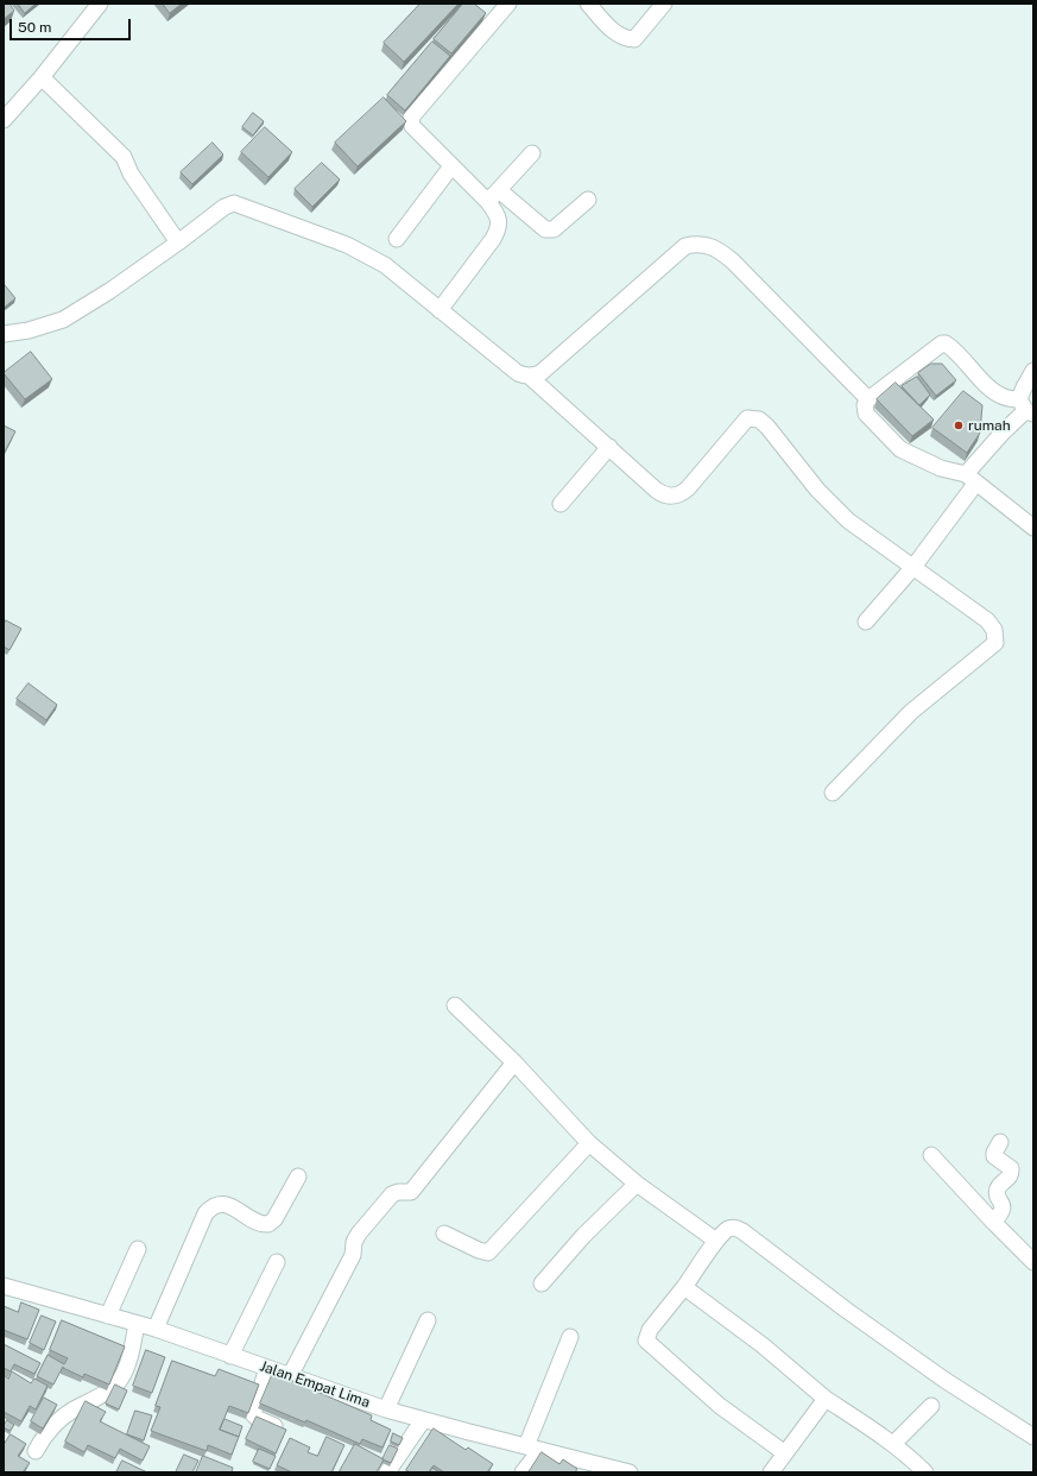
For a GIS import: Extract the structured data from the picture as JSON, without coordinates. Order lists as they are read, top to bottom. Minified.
{"streets":{"street":["Jalan Empat Lima"]},"places":["rumah"],"scale_bar":"50 m"}
